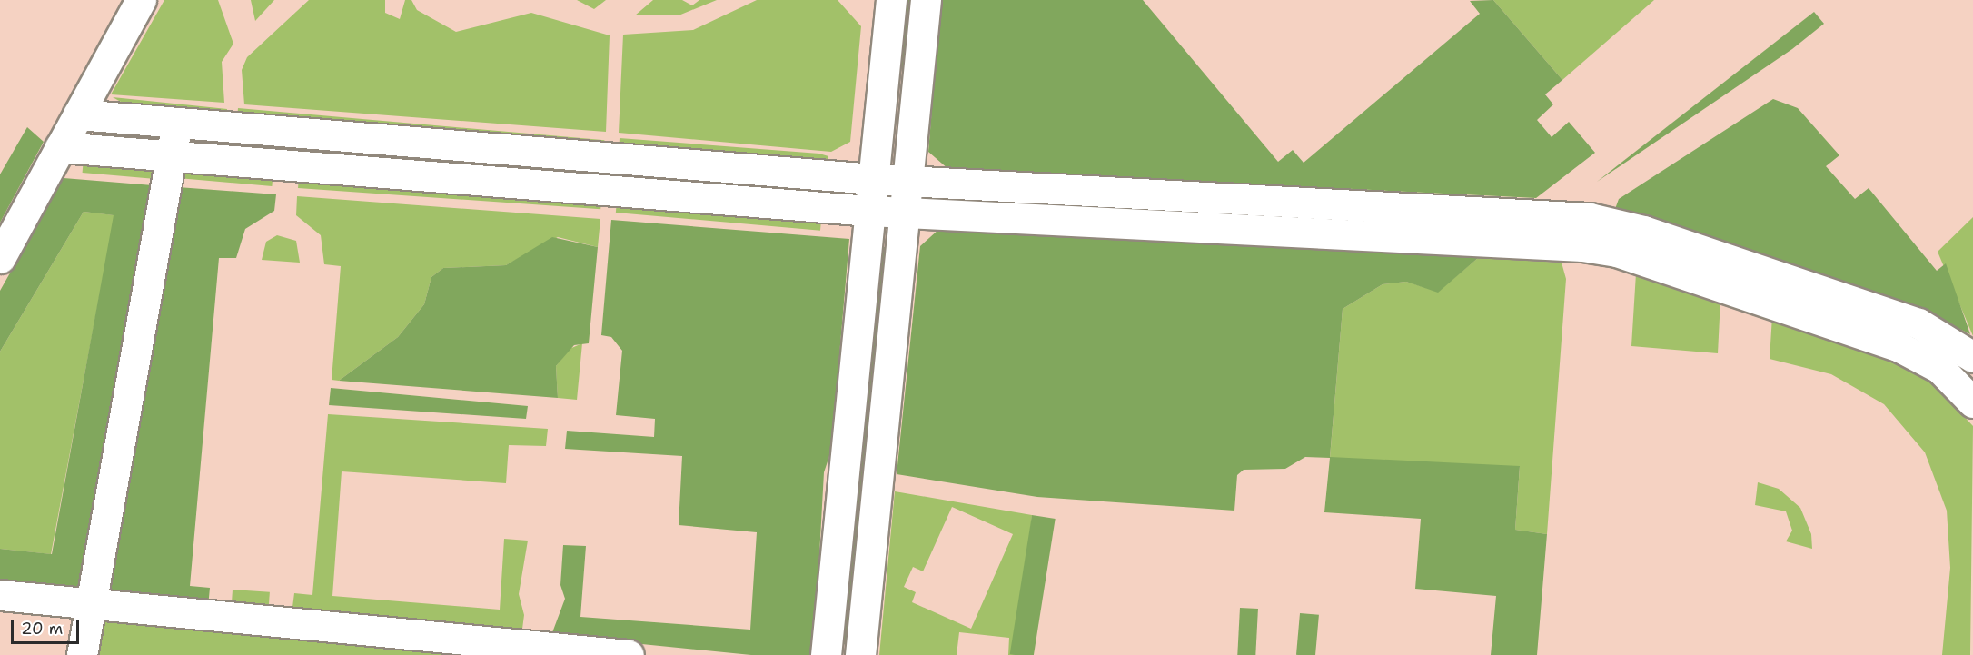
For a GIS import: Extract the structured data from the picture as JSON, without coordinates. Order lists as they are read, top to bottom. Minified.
{"scale_bar":"20 m"}
